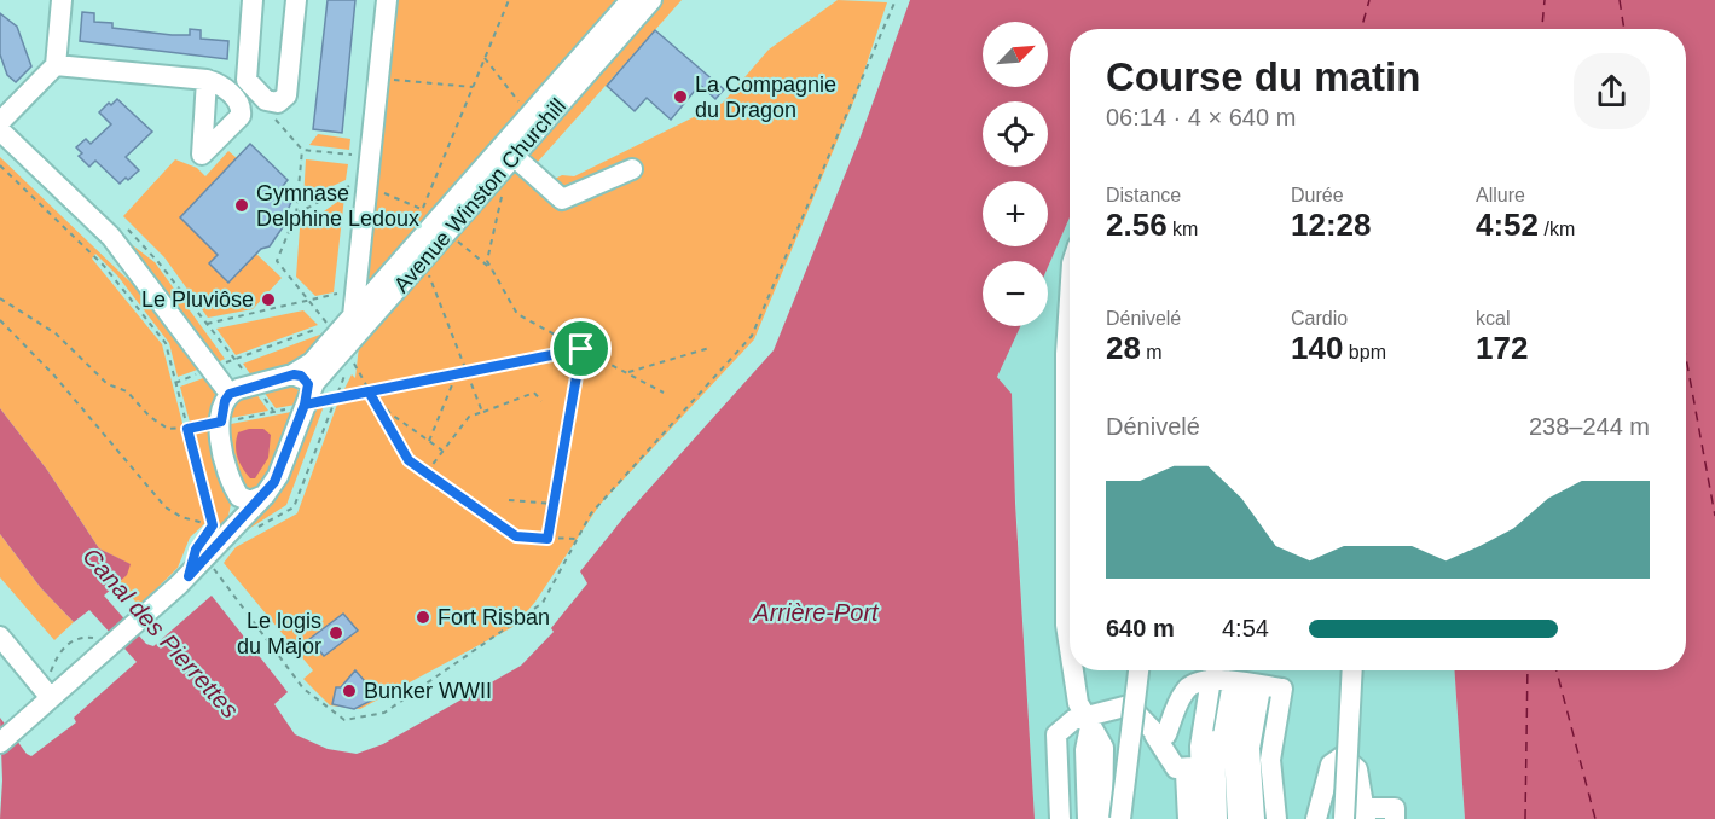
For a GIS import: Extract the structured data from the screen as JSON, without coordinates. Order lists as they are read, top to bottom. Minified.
{"streets":{"street":["Avenue Winston Churchill"]},"water":["Arrière-Port","Canal des Pierrettes"],"places":["La Compagnie du Dragon","Gymnase Delphine Ledoux","Le Pluviôse","Fort Risban","Le logis du Major","Bunker WWII"],"north":"top right","page":{"map_buttons":["+","−"],"heading":["Course du matin","06:14 · 4 × 640 m"],"stats":[["Distance","2.56 km"],["Durée","12:28"],["Allure","4:52 /km"],["Dénivelé","28 m"],["Cardio","140 bpm"],["kcal","172"]],"chart":["Dénivelé","238–244 m"],"list":[{"name":"640 m","note":"4:54"}]}}
